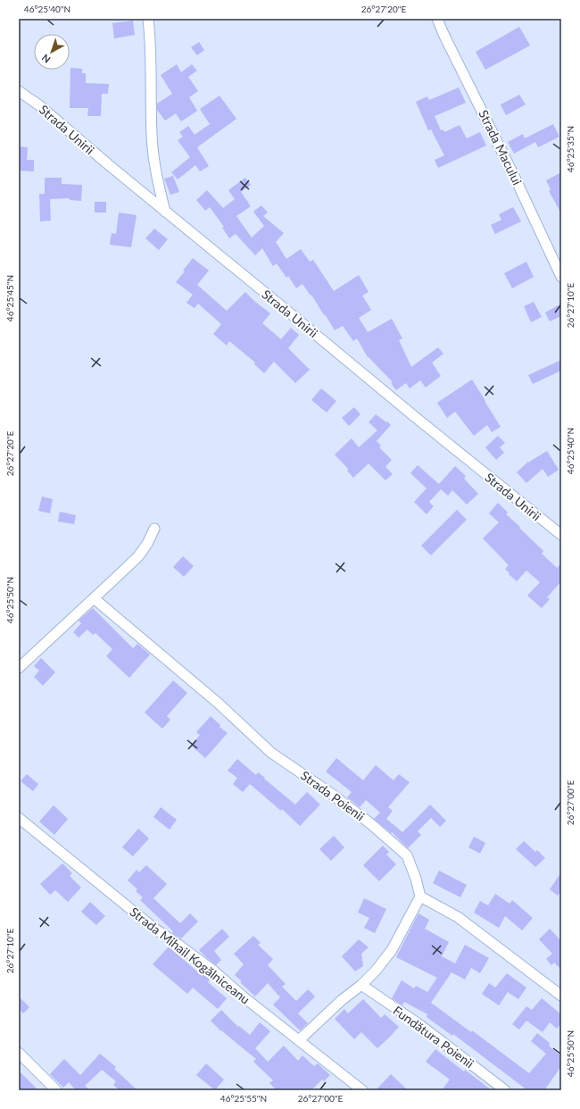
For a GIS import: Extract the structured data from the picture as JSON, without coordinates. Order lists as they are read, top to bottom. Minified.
{"streets":{"street":["Strada Unirii","Strada Macului","Strada Poienii","Strada Mihail Kogălniceanu","Fundătura Poienii"]},"north":"bottom left","coordinates":["46°25'40\"N","26°27'20\"E","46°25'35\"N","46°25'45\"N","26°27'10\"E","46°25'50\"N","26°27'00\"E","46°25'55\"N"]}
